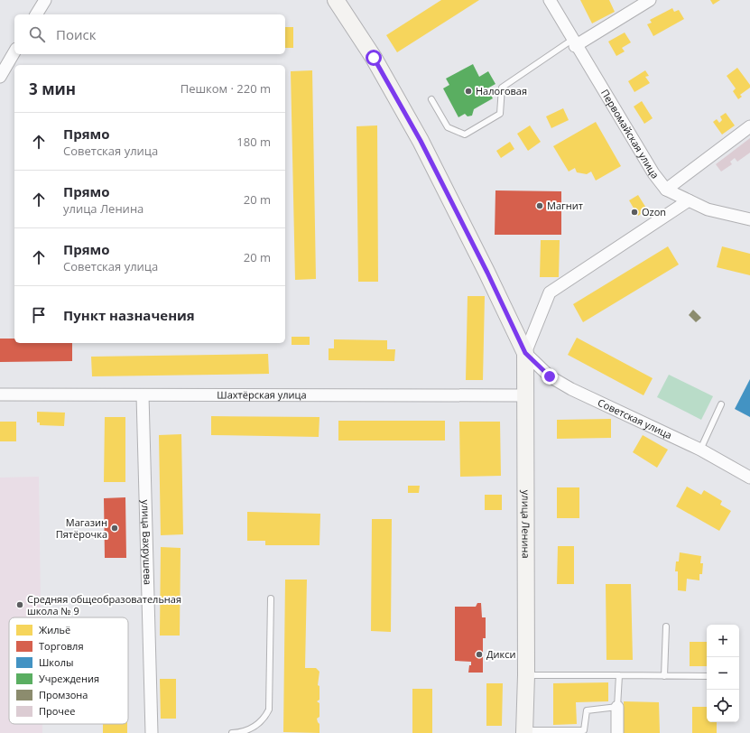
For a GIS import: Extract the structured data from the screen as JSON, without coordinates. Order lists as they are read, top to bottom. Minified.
{"streets":{"main road":["улица Ленина"],"street":["Первомайская улица","Шахтёрская улица","Советская улица","улица Вахрушева"]},"crossings":[["Шахтёрская улица","улица Ленина"],["Шахтёрская улица","улица Вахрушева"],["Советская улица","улица Ленина"]],"places":["Налоговая","Магнит","Ozon","Магазин Пятёрочка","Средняя общеобразовательная школа № 9","Дикси"],"legend":["Жильё","Торговля","Школы","Учреждения","Промзона","Прочее"],"page":{"search":"Поиск","heading":["3 мин","Пешком · 220 m"],"list":[["Прямо","Советская улица","180 m"],["Прямо","улица Ленина","20 m"],["Прямо","Советская улица","20 m"],"Пункт назначения"],"map_buttons":["+","−"]}}
